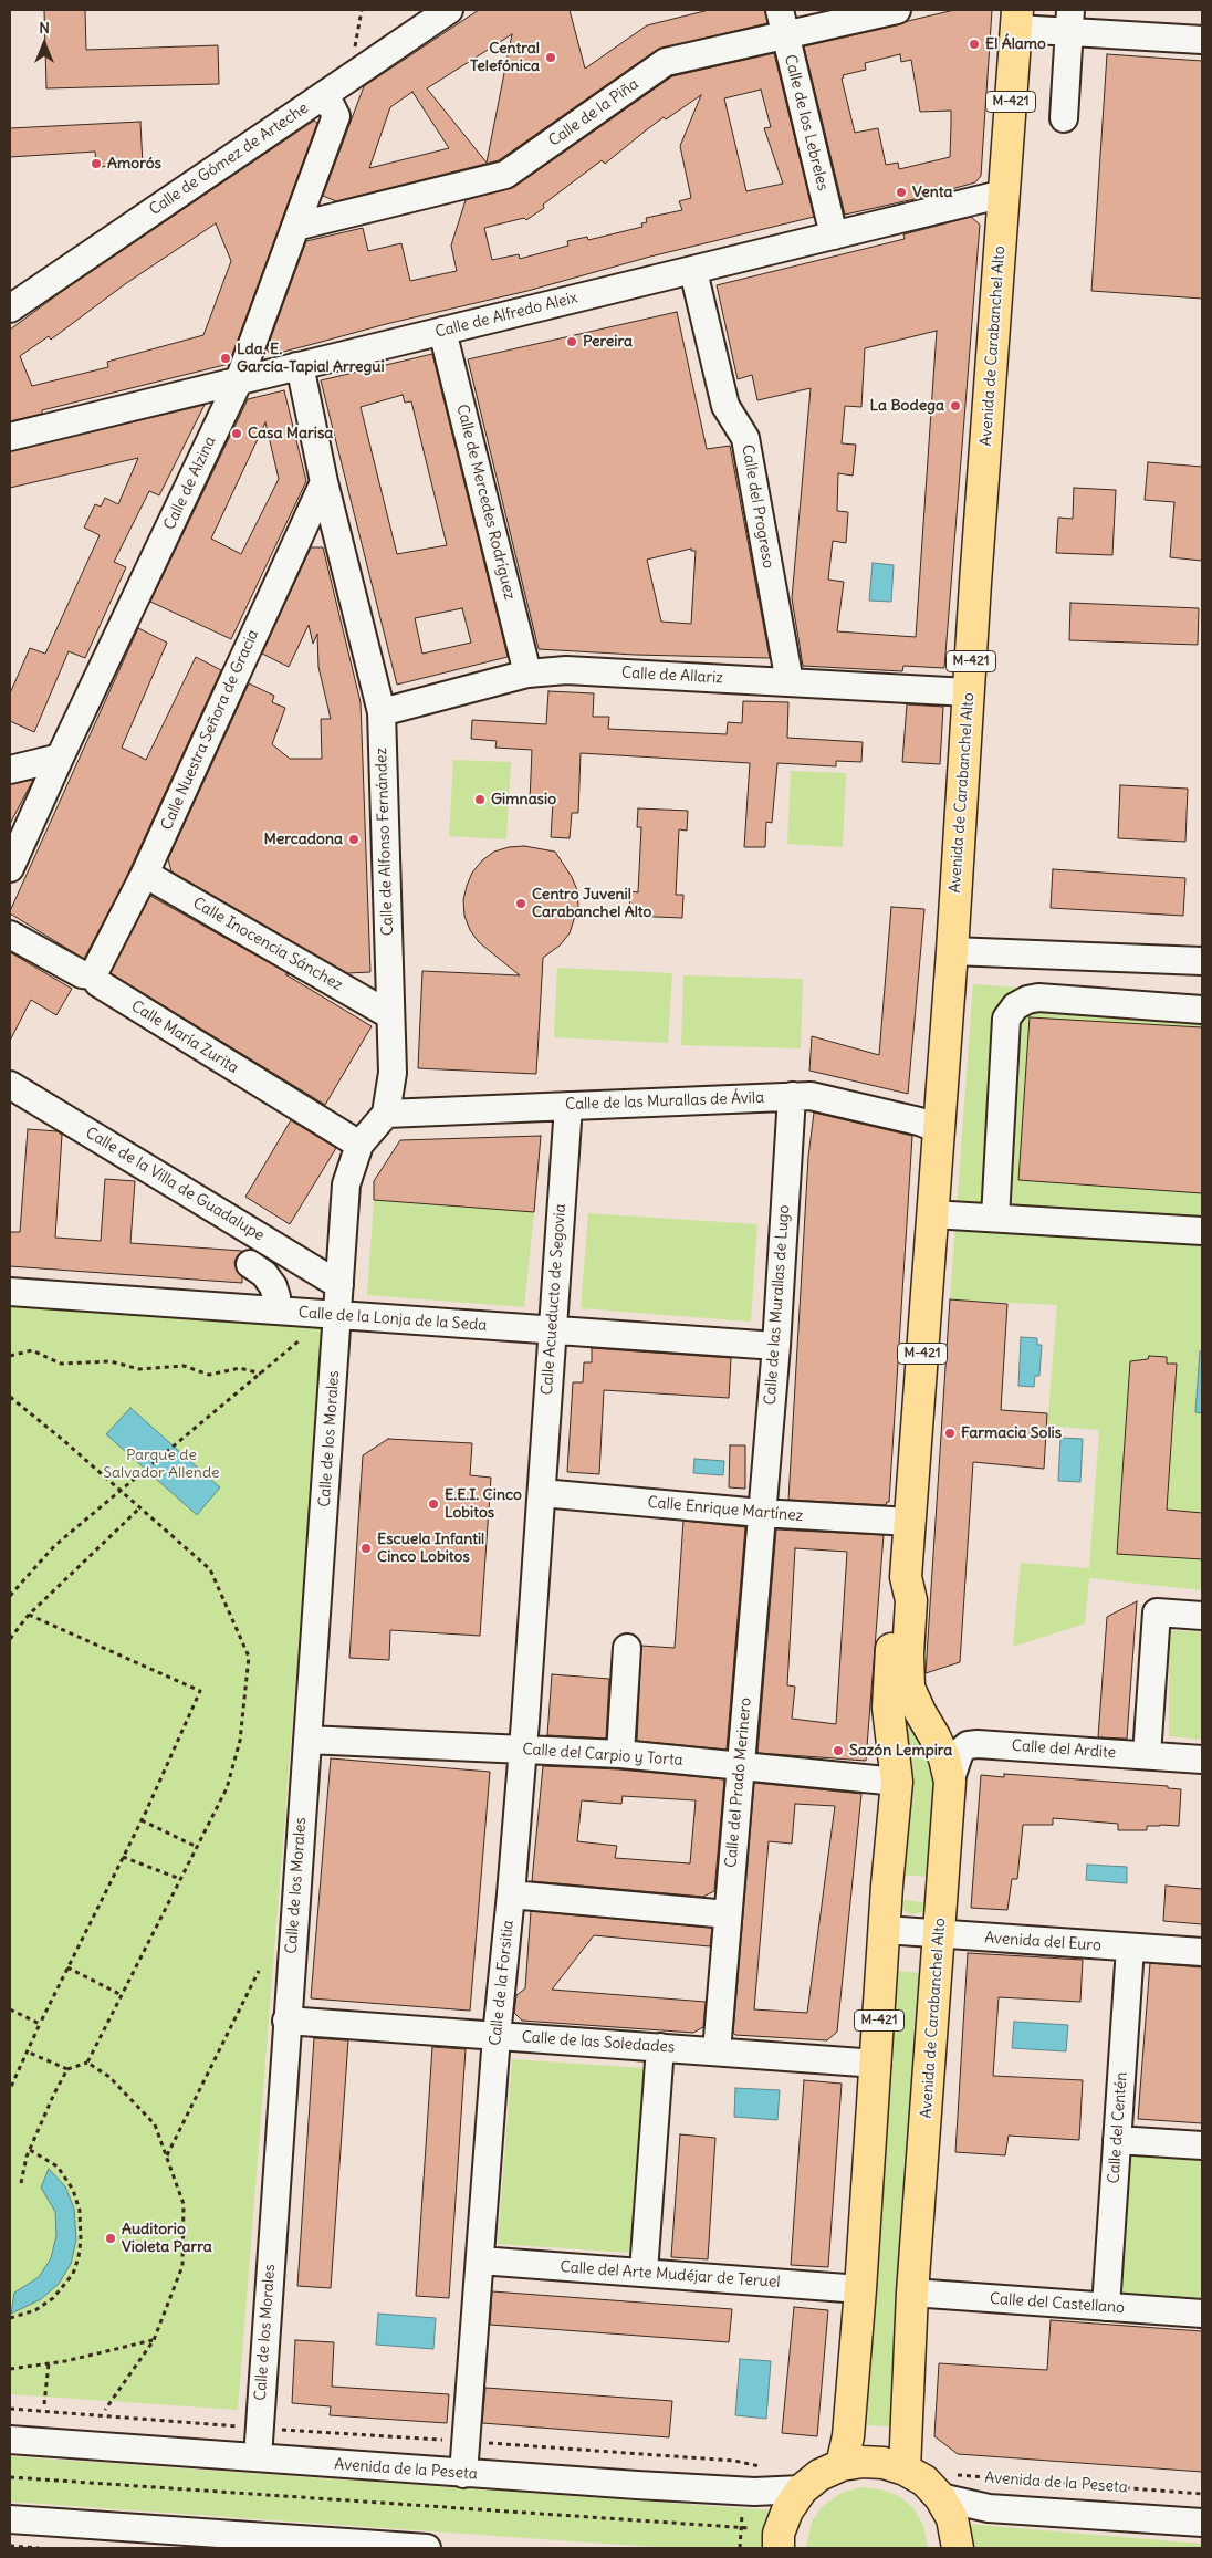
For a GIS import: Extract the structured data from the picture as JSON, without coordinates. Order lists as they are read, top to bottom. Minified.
{"streets":{"main road":["M-421","Avenida de Carabanchel Alto"],"street":["Calle de la Piña","Calle de los Lebreles","Calle de Gómez de Arteche","Calle de Alfredo Aleix","Calle de Alzina","Calle de Mercedes Rodríguez","Calle del Progreso","Calle de Allariz","Calle Nuestra Señora de Gracia","Calle de Alfonso Fernández","Calle Inocencia Sánchez","Calle María Zurita","Calle de las Murallas de Ávila","Calle de la Villa de Guadalupe","Calle Acueducto de Segovia","Calle de las Murallas de Lugo","Calle de la Lonja de la Seda","Calle de los Morales","Calle Enrique Martínez","Calle del Ardite","Calle del Carpio y Torta","Calle del Prado Merinero","Avenida del Euro","Calle de la Forsitia","Calle de las Soledades","Calle del Centén","Calle del Arte Mudéjar de Teruel","Calle del Castellano","Avenida de la Peseta"]},"crossings":[["Calle de la Piña","Calle de los Lebreles"],["Calle de la Piña","Calle de Alzina"],["Calle de los Lebreles","Calle de Alfredo Aleix"],["Calle de Gómez de Arteche","Calle de Alzina"],["Calle de Alfredo Aleix","Avenida de Carabanchel Alto"],["Calle de Alfredo Aleix","Calle de Alzina"],["Calle de Alfredo Aleix","Calle de Mercedes Rodríguez"],["Calle de Alfredo Aleix","Calle del Progreso"],["Calle de Alfredo Aleix","Calle de Alfonso Fernández"],["Avenida de Carabanchel Alto","Calle de Allariz"],["Avenida de Carabanchel Alto","Calle de las Murallas de Ávila"],["Avenida de Carabanchel Alto","Calle Enrique Martínez"],["Avenida de Carabanchel Alto","Calle del Ardite"],["Avenida de Carabanchel Alto","Calle del Carpio y Torta"],["Avenida de Carabanchel Alto","Avenida del Euro"],["Avenida de Carabanchel Alto","Calle de las Soledades"],["Avenida de Carabanchel Alto","Calle del Arte Mudéjar de Teruel"],["Avenida de Carabanchel Alto","Calle del Castellano"],["Calle de Mercedes Rodríguez","Calle de Allariz"],["Calle del Progreso","Calle de Allariz"],["Calle de Allariz","Calle de Alfonso Fernández"],["Calle Nuestra Señora de Gracia","Calle de Alfonso Fernández"],["Calle Nuestra Señora de Gracia","Calle Inocencia Sánchez"],["Calle Nuestra Señora de Gracia","Calle María Zurita"],["Calle de Alfonso Fernández","Calle Inocencia Sánchez"],["Calle de Alfonso Fernández","Calle de las Murallas de Ávila"],["Calle de las Murallas de Ávila","Calle Acueducto de Segovia"],["Calle de las Murallas de Ávila","Calle de las Murallas de Lugo"],["Calle Acueducto de Segovia","Calle de la Lonja de la Seda"],["Calle Acueducto de Segovia","Calle Enrique Martínez"],["Calle Acueducto de Segovia","Calle de la Forsitia"],["Calle de las Murallas de Lugo","Calle de la Lonja de la Seda"],["Calle de las Murallas de Lugo","Calle Enrique Martínez"],["Calle de las Murallas de Lugo","Calle del Prado Merinero"],["Calle de la Lonja de la Seda","Calle de los Morales"],["Calle de los Morales","Calle del Carpio y Torta"],["Calle de los Morales","Calle de las Soledades"],["Calle de los Morales","Avenida de la Peseta"],["Calle Enrique Martínez","Calle del Prado Merinero"],["Calle Enrique Martínez","Calle de la Forsitia"],["Calle del Carpio y Torta","Calle del Prado Merinero"],["Calle del Carpio y Torta","Calle de la Forsitia"],["Calle del Prado Merinero","Calle de las Soledades"],["Avenida del Euro","Calle del Centén"],["Calle de la Forsitia","Calle de las Soledades"],["Calle de la Forsitia","Calle del Arte Mudéjar de Teruel"],["Calle de la Forsitia","Avenida de la Peseta"],["Calle del Centén","Calle del Castellano"]],"parks":["Parque de Salvador Allende"],"places":["El Álamo","Central Telefónica","Amorós","Venta","Pereira","Lda. E. García-Tapial Arregui","La Bodega","Casa Marisa","Gimnasio","Mercadona","Centro Juvenil Carabanchel Alto","Farmacia Solis","E.E.I. Cinco Lobitos","Escuela Infantil Cinco Lobitos","Sazón Lempira","Auditorio Violeta Parra"],"north":"top"}
